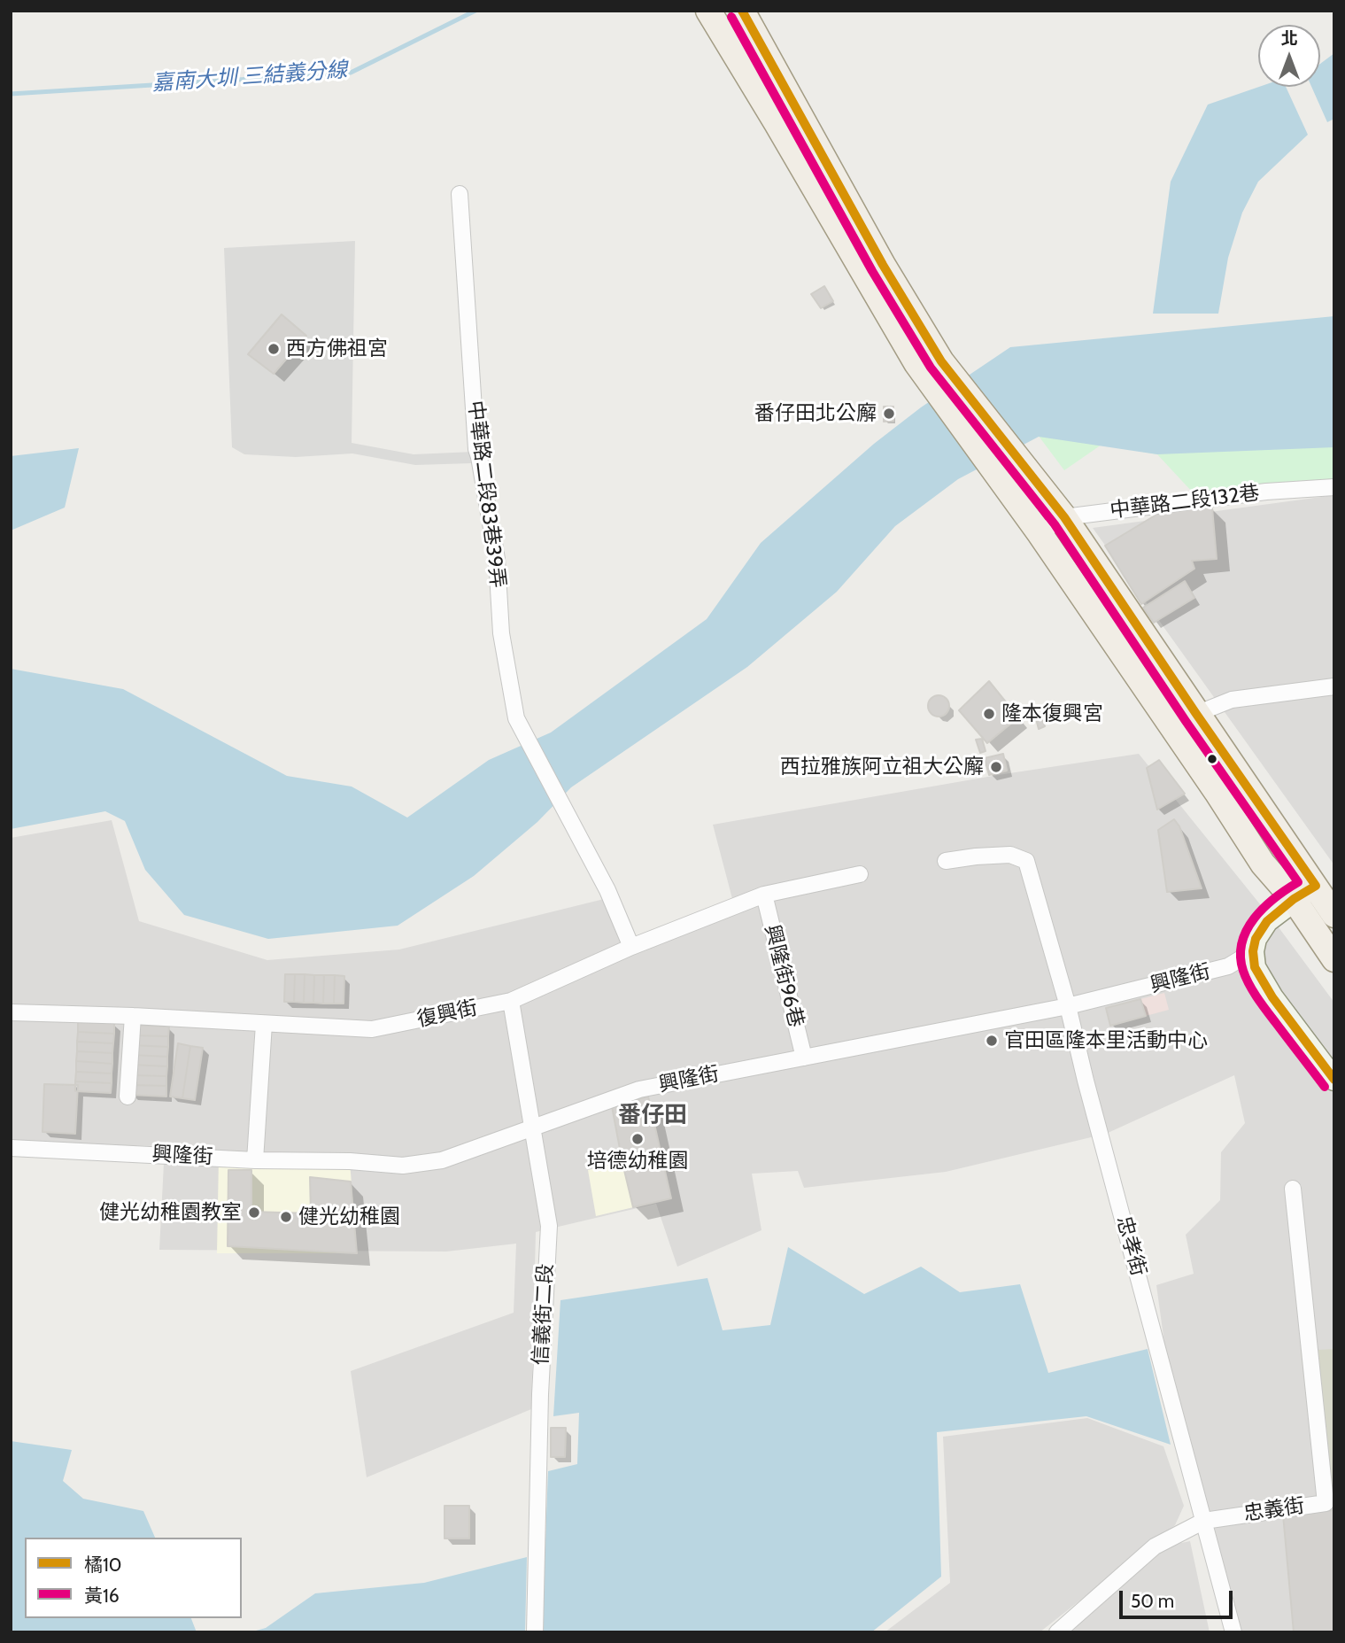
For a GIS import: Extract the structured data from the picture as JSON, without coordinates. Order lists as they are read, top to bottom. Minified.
{"streets":{"street":["中華路二段83巷39弄","中華路二段132巷","興隆街96巷","興隆街","復興街","忠孝街","信義街二段","忠義街"]},"crossings":[["中華路二段83巷39弄","復興街"],["興隆街96巷","興隆街"],["興隆街96巷","復興街"],["興隆街","忠孝街"],["興隆街","信義街二段"],["復興街","信義街二段"],["忠孝街","忠義街"]],"districts":["番仔田"],"water":["嘉南大圳 三結義分線"],"places":["西方佛祖宮","番仔田北公廨","隆本復興宮","西拉雅族阿立祖大公廨","官田區隆本里活動中心","培德幼稚園","健光幼稚園教室","健光幼稚園"],"lines":["transit line 橘10","transit line 黃16"],"legend":["橘10","黃16"],"scale_bar":"50 m","north":"top"}
